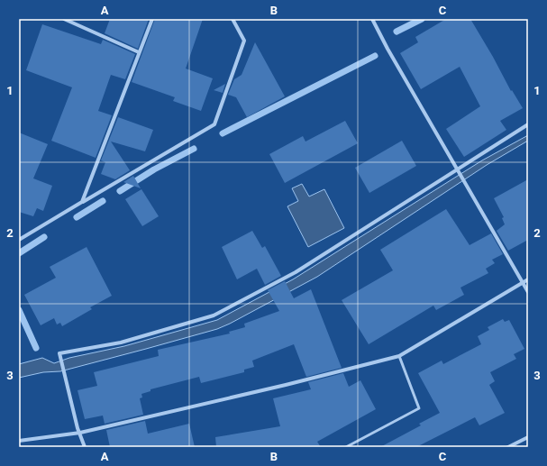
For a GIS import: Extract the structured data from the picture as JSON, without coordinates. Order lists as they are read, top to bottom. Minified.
{"grid":{"columns":["A","B","C"],"rows":["1","2","3"]}}
